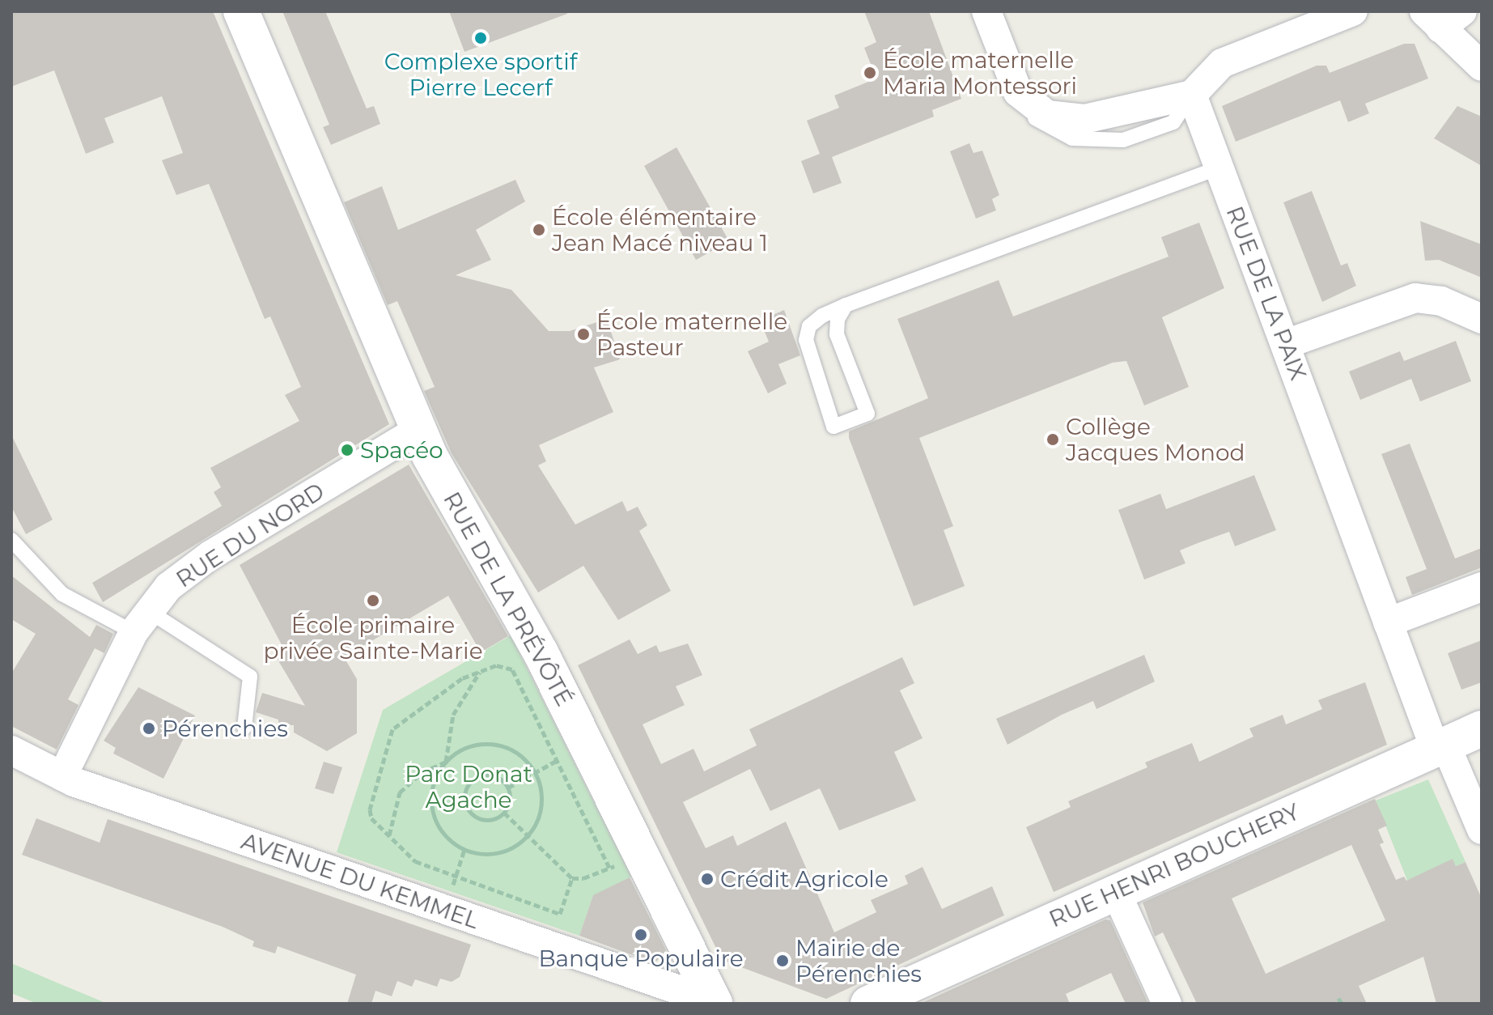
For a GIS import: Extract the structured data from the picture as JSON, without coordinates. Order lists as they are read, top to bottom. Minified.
{"streets":{"street":["RUE DE LA PAIX","RUE DU NORD","RUE DE LA PRÉVÔTÉ","RUE HENRI BOUCHERY","AVENUE DU KEMMEL"]},"crossings":[["RUE DE LA PAIX","RUE HENRI BOUCHERY"],["RUE DU NORD","RUE DE LA PRÉVÔTÉ"],["RUE DU NORD","AVENUE DU KEMMEL"],["RUE DE LA PRÉVÔTÉ","AVENUE DU KEMMEL"]],"parks":["Parc Donat Agache"],"places":["Complexe sportif Pierre Lecerf","École maternelle Maria Montessori","École élémentaire Jean Macé niveau 1","École maternelle Pasteur","Collège Jacques Monod","Spacéo","École primaire privée Sainte-Marie","Pérenchies","Crédit Agricole","Banque Populaire","Mairie de Pérenchies"]}
